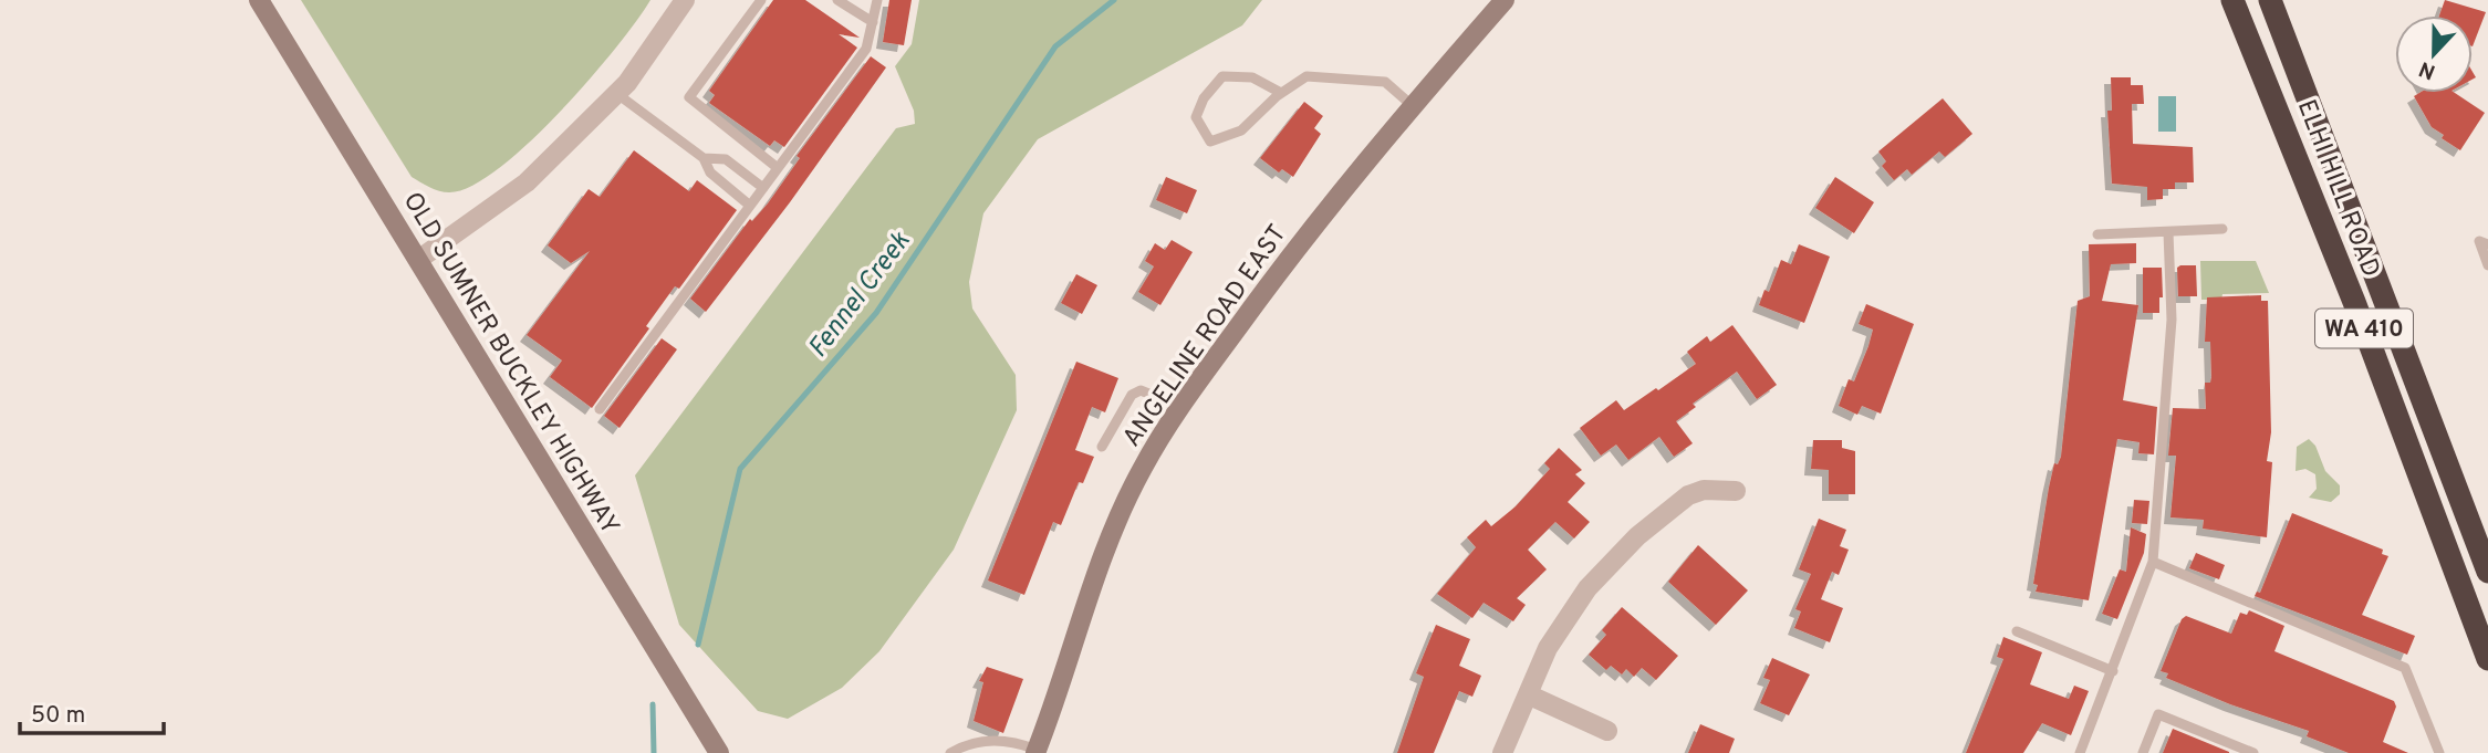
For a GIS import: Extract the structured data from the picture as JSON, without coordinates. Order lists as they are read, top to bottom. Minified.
{"streets":{"highway":["ELHI HILL ROAD","WA 410"],"street":["ANGELINE ROAD EAST","OLD SUMNER BUCKLEY HIGHWAY"]},"water":["Fennel Creek"],"scale_bar":"50 m","north":"bottom"}
